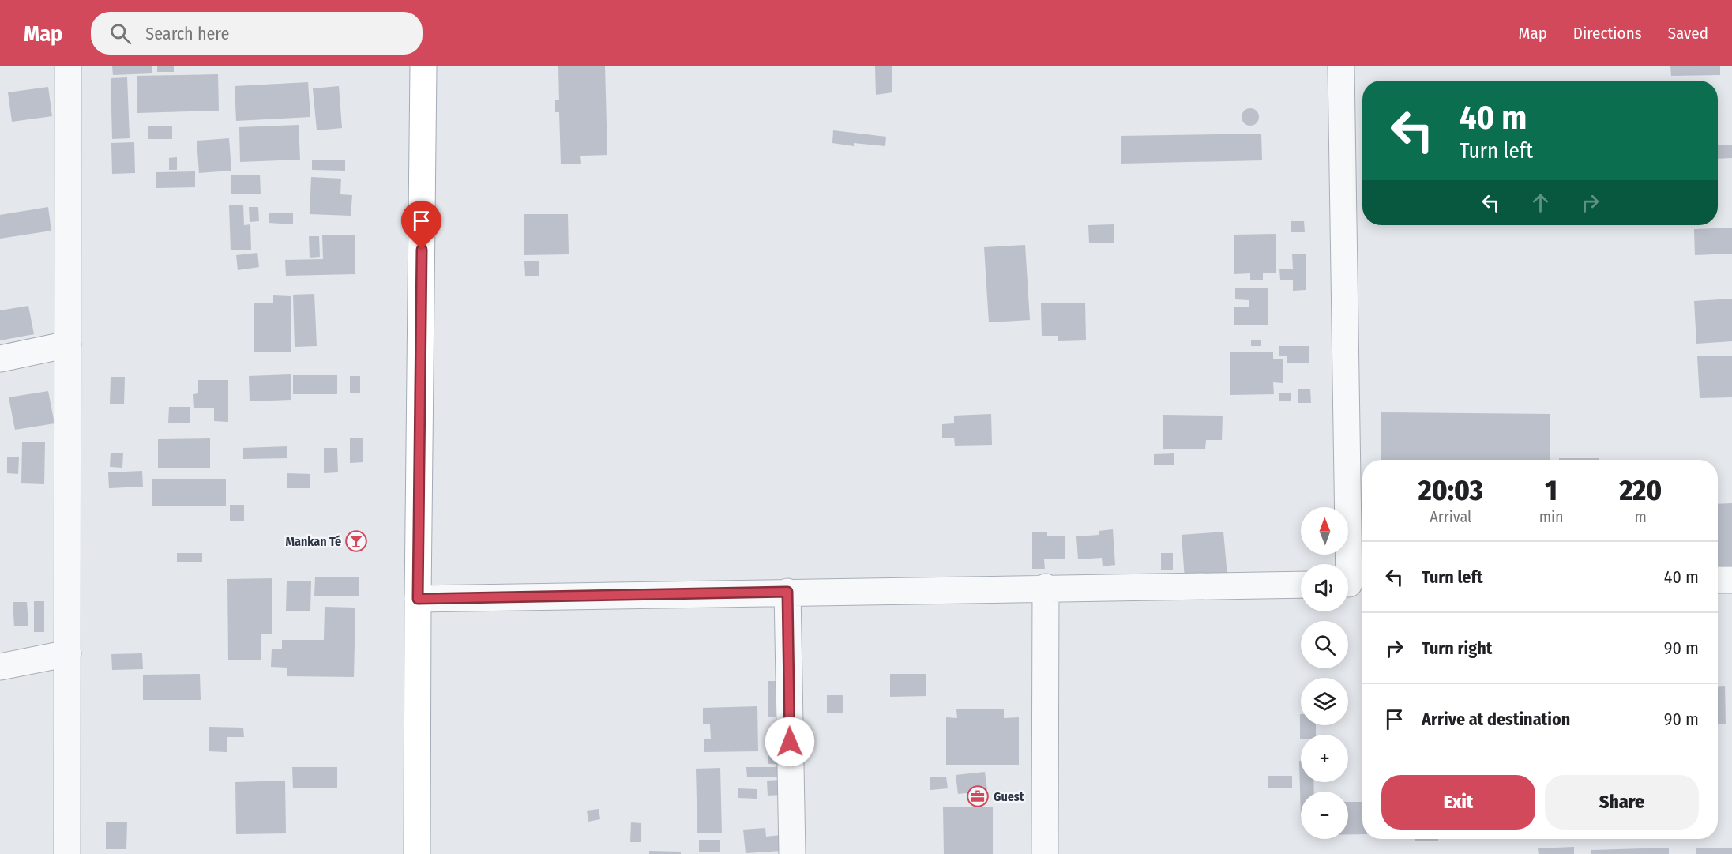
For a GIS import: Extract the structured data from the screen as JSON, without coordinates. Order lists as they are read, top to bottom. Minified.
{"places":{"bar":["Mankan Té"],"office":["Guest"]},"north":"top","page":{"header":"Map","search":"Search here","nav":["Map","Directions","Saved"],"turn":["40 m","Turn left"],"eta":["20:03","Arrival","1","min","220","m"],"map_buttons":["+","−"],"list":[{"name":"Turn left","value":"40 m"},{"name":"Turn right","value":"90 m"},{"name":"Arrive at destination","value":"90 m"}],"buttons":["Exit","Share"]}}
